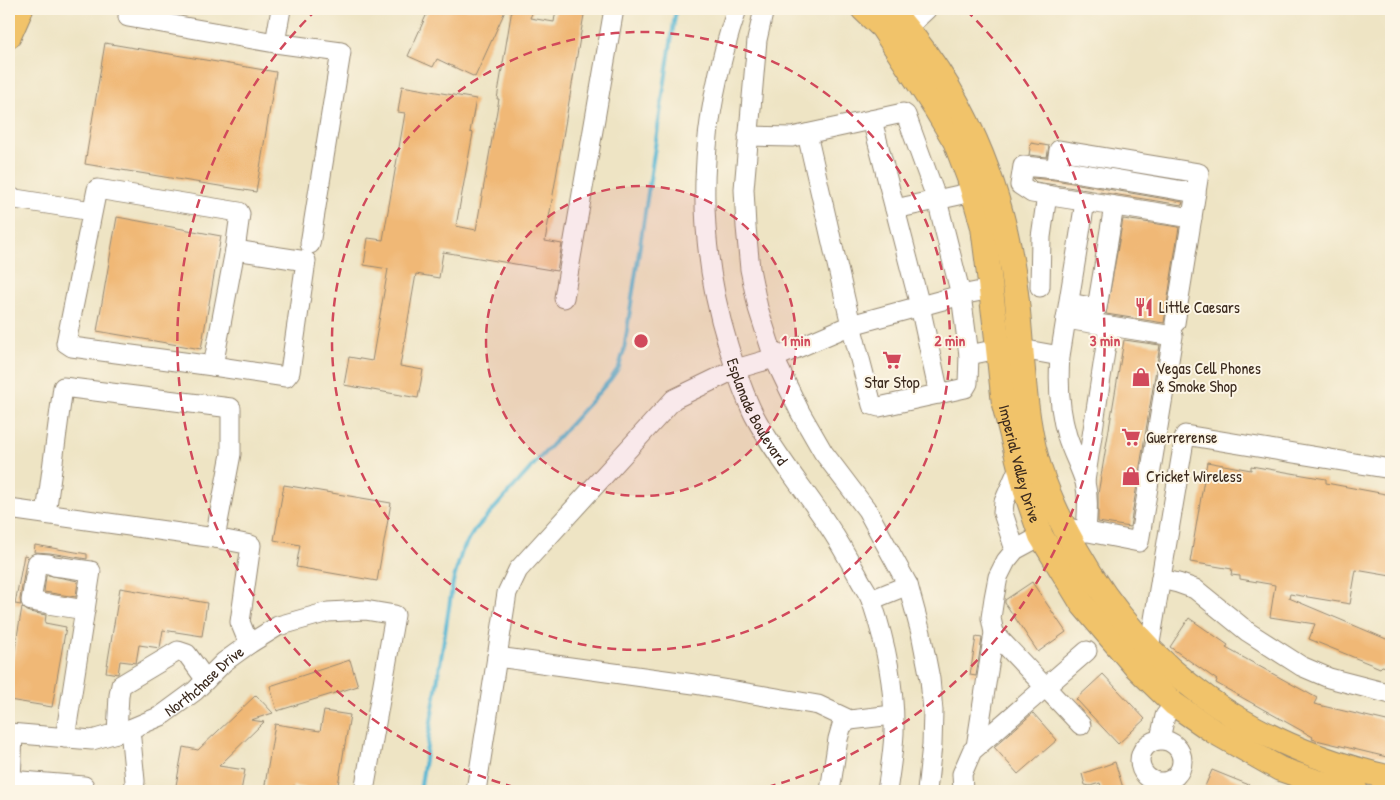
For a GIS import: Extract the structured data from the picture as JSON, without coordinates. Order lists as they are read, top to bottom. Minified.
{"streets":{"main road":["Imperial Valley Drive"],"street":["Esplanade Boulevard","Northchase Drive"]},"places":{"restaurant":["Little Caesars"],"supermarket":["Star Stop","Guerrerense"],"shop":["Vegas Cell Phones & Smoke Shop","Cricket Wireless"]},"rings":["1 min","2 min","3 min"]}
